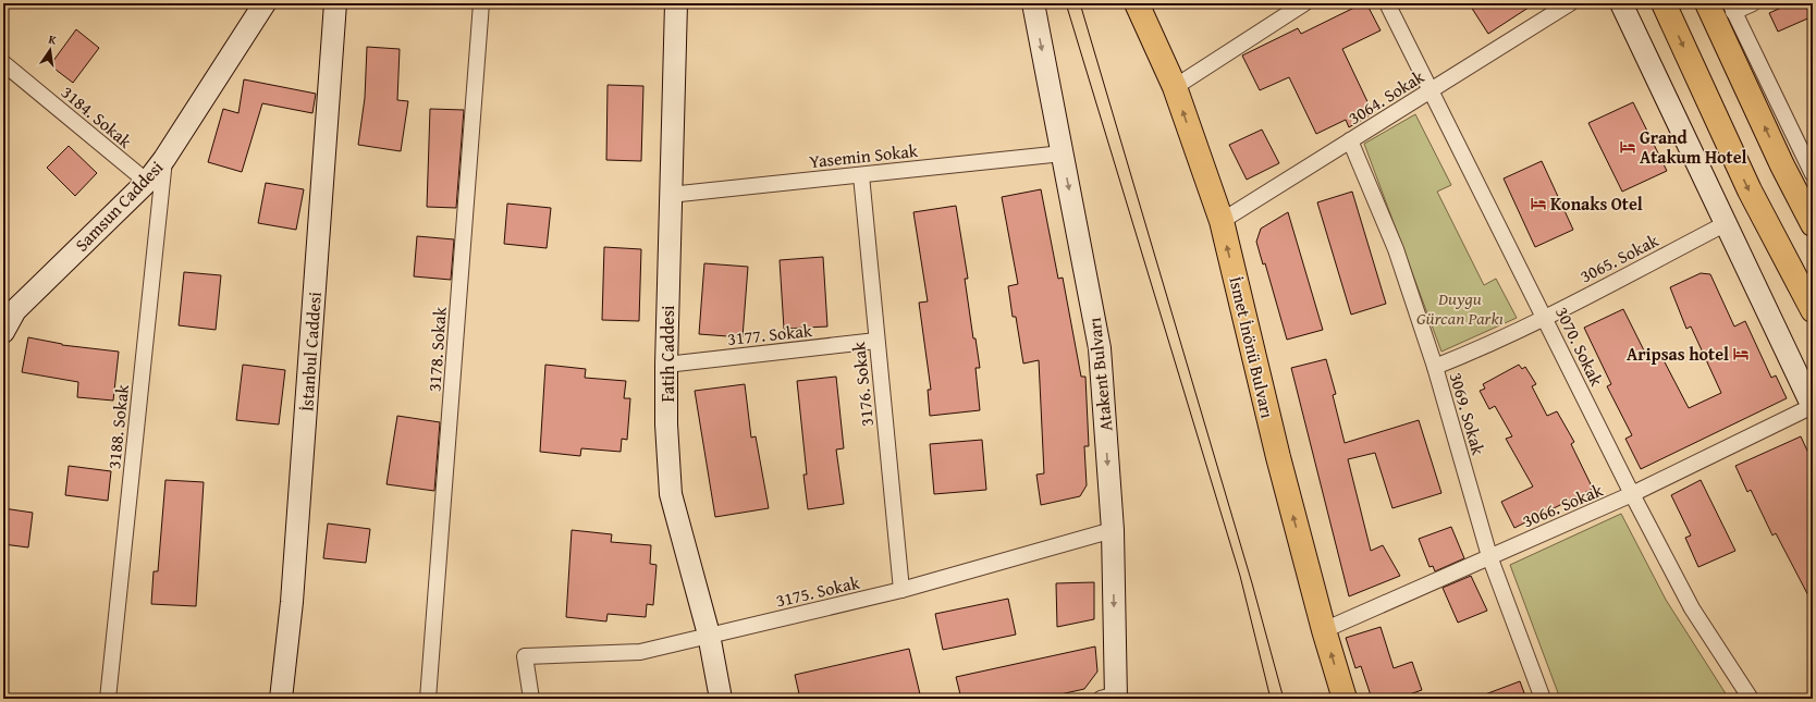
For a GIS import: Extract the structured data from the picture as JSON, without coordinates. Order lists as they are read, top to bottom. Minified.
{"streets":{"main road":["İsmet İnönü Bulvarı"],"street":["3064. Sokak","3184. Sokak","Yasemin Sokak","Samsun Caddesi","3065. Sokak","3177. Sokak","3070. Sokak","3178. Sokak","İstanbul Caddesi","Fatih Caddesi","Atakent Bulvarı","3176. Sokak","3069. Sokak","3188. Sokak","3066. Sokak","3175. Sokak"]},"crossings":[["3064. Sokak","3070. Sokak"],["3064. Sokak","İsmet İnönü Bulvarı"],["3064. Sokak","3069. Sokak"],["3184. Sokak","Samsun Caddesi"],["Yasemin Sokak","Fatih Caddesi"],["Yasemin Sokak","Atakent Bulvarı"],["Yasemin Sokak","3176. Sokak"],["Samsun Caddesi","3188. Sokak"],["3065. Sokak","3070. Sokak"],["3065. Sokak","3069. Sokak"],["3177. Sokak","Fatih Caddesi"],["3177. Sokak","3176. Sokak"],["3070. Sokak","3066. Sokak"],["İsmet İnönü Bulvarı","3066. Sokak"],["Fatih Caddesi","3175. Sokak"],["Atakent Bulvarı","3175. Sokak"],["3176. Sokak","3175. Sokak"],["3069. Sokak","3066. Sokak"]],"one_way":["İsmet İnönü Bulvarı","Atakent Bulvarı"],"parks":["Duygu Gürcan Parkı"],"places":{"hotel":["Grand Atakum Hotel","Konaks Otel","Aripsas hotel"]},"north":"top"}
